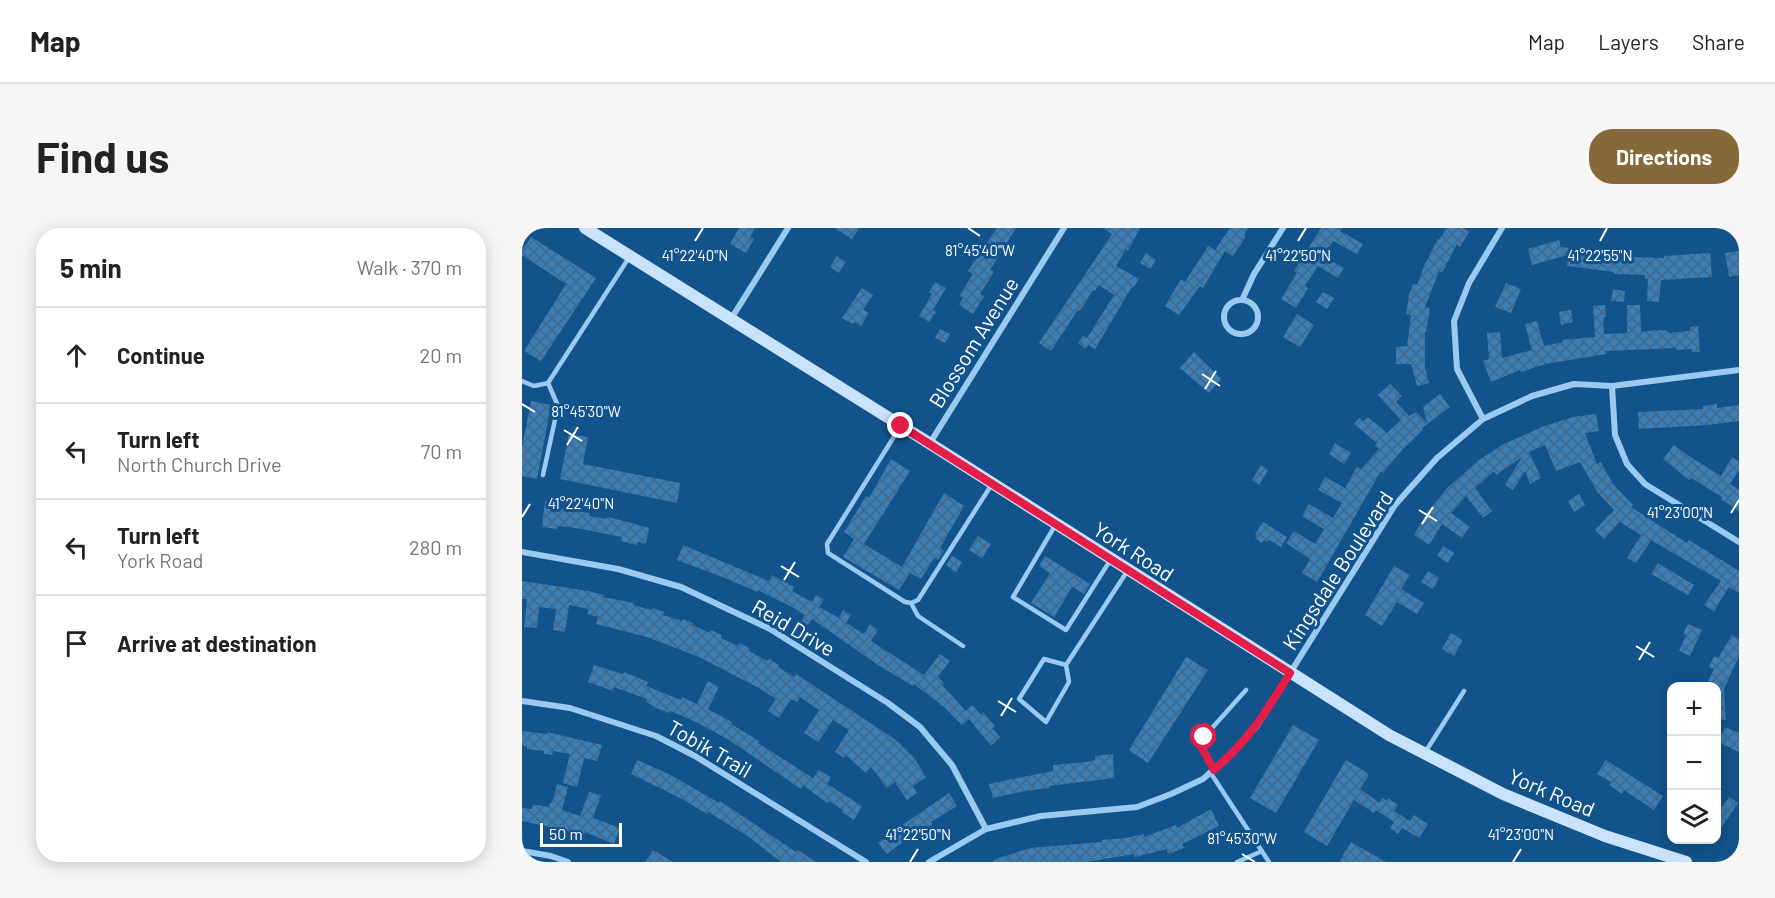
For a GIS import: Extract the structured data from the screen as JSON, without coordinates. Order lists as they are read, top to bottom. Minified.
{"streets":{"main road":["York Road"],"street":["Blossom Avenue","Kingsdale Boulevard","Reid Drive","Tobik Trail"]},"crossings":[["Blossom Avenue","York Road"],["York Road","Kingsdale Boulevard"],["Kingsdale Boulevard","Reid Drive"]],"scale_bar":"50 m","page":{"header":"Map","nav":["Map","Layers","Share"],"buttons":"Directions","title":"Find us","heading":["5 min","Walk · 370 m"],"list":[["Continue","20 m"],["Turn left","North Church Drive","70 m"],["Turn left","York Road","280 m"],"Arrive at destination"],"map_buttons":["+","−"],"scale":"50 m"},"coordinates":["81°45'40\"W","41°22'40\"N","41°22'50\"N","41°22'55\"N","81°45'30\"W","41°23'00\"N"]}
